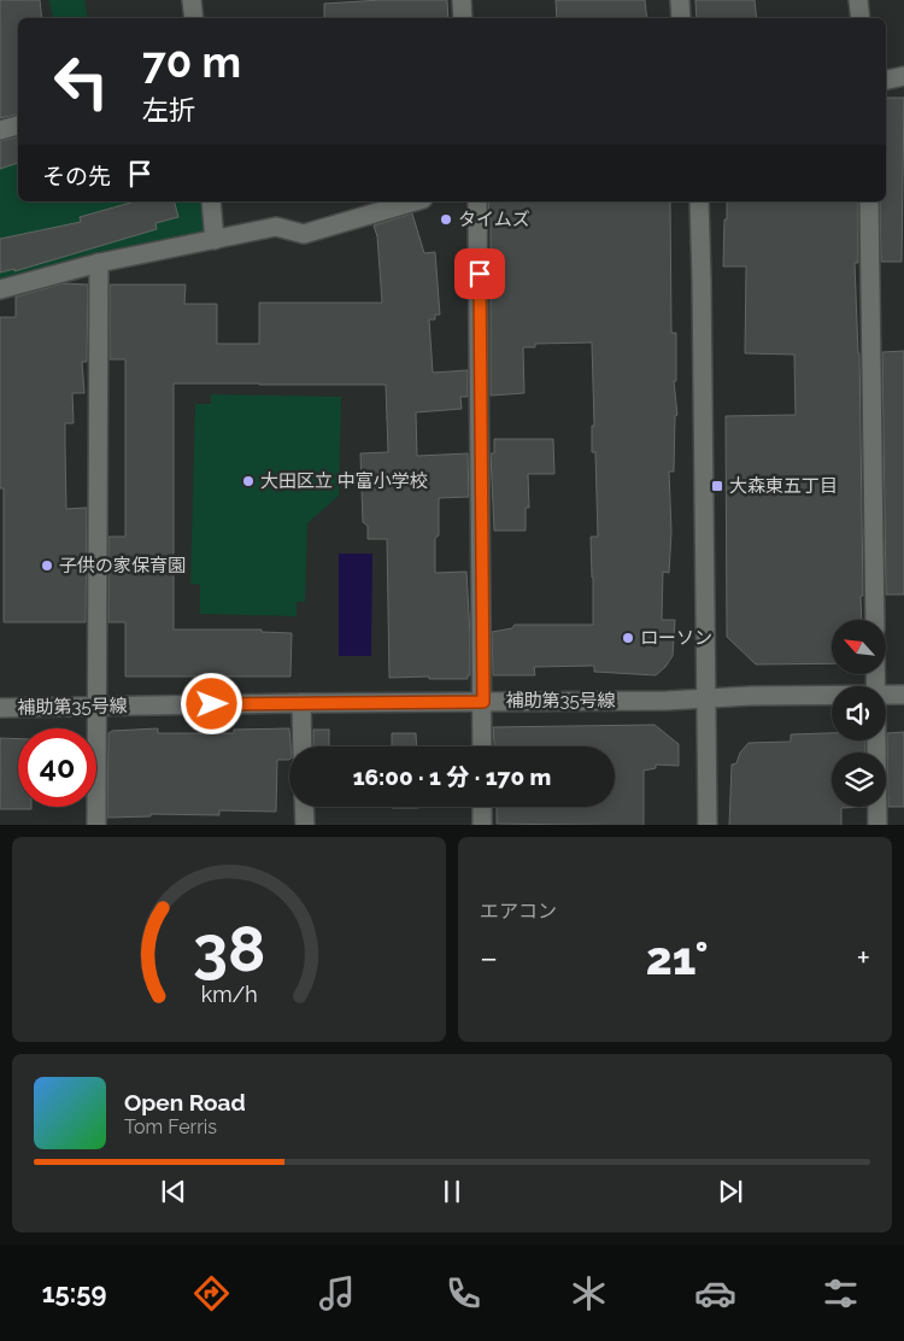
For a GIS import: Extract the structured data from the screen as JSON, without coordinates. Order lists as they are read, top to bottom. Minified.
{"streets":{"street":["補助第35号線"]},"places":{"other":["タイムズ","大田区立 中富小学校","子供の家保育園","ローソン"],"transit":["大森東五丁目"]},"north":"top left","page":{"turn":["70 m","左折"],"then":"その先","limit":"40","trip":"16:00 · 1 分 · 170 m","tile":"エアコン","heat":["−","21°","+"],"song":["Open Road","Tom Ferris"],"tabs":"15:59","gauge":["38","km/h"]}}
